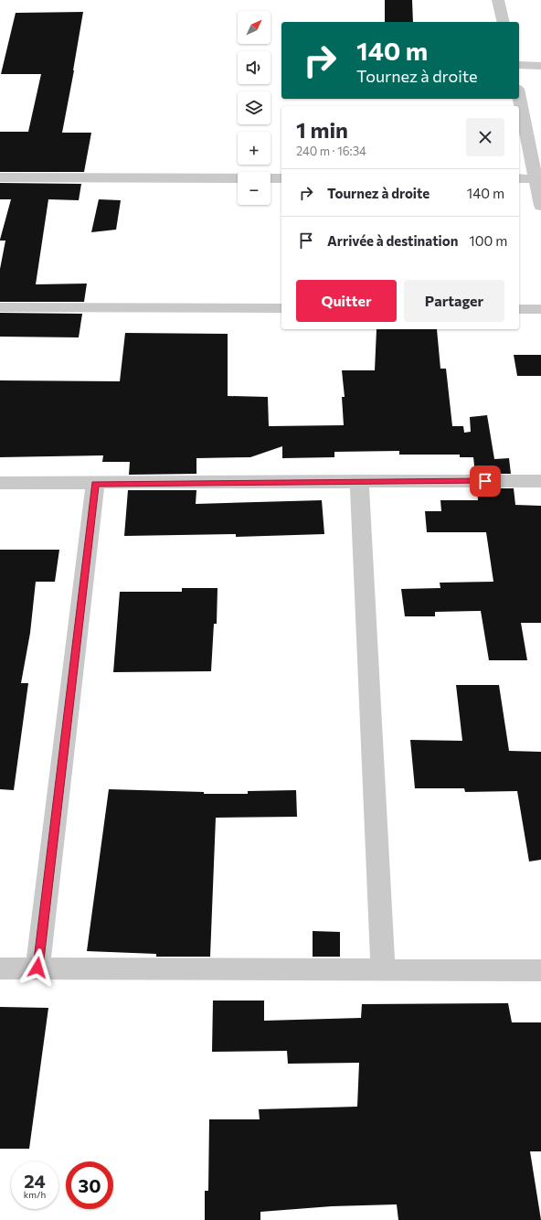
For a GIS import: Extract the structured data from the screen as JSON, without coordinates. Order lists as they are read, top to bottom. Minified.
{"north":"top right","page":{"map_buttons":["+","−"],"turn":["140 m","Tournez à droite"],"heading":["1 min","240 m · 16:34"],"list":[{"name":"Tournez à droite","value":"140 m"},{"name":"Arrivée à destination","value":"100 m"}],"buttons":["Quitter","Partager"],"speed":"24 km/h","limit":"30"}}
